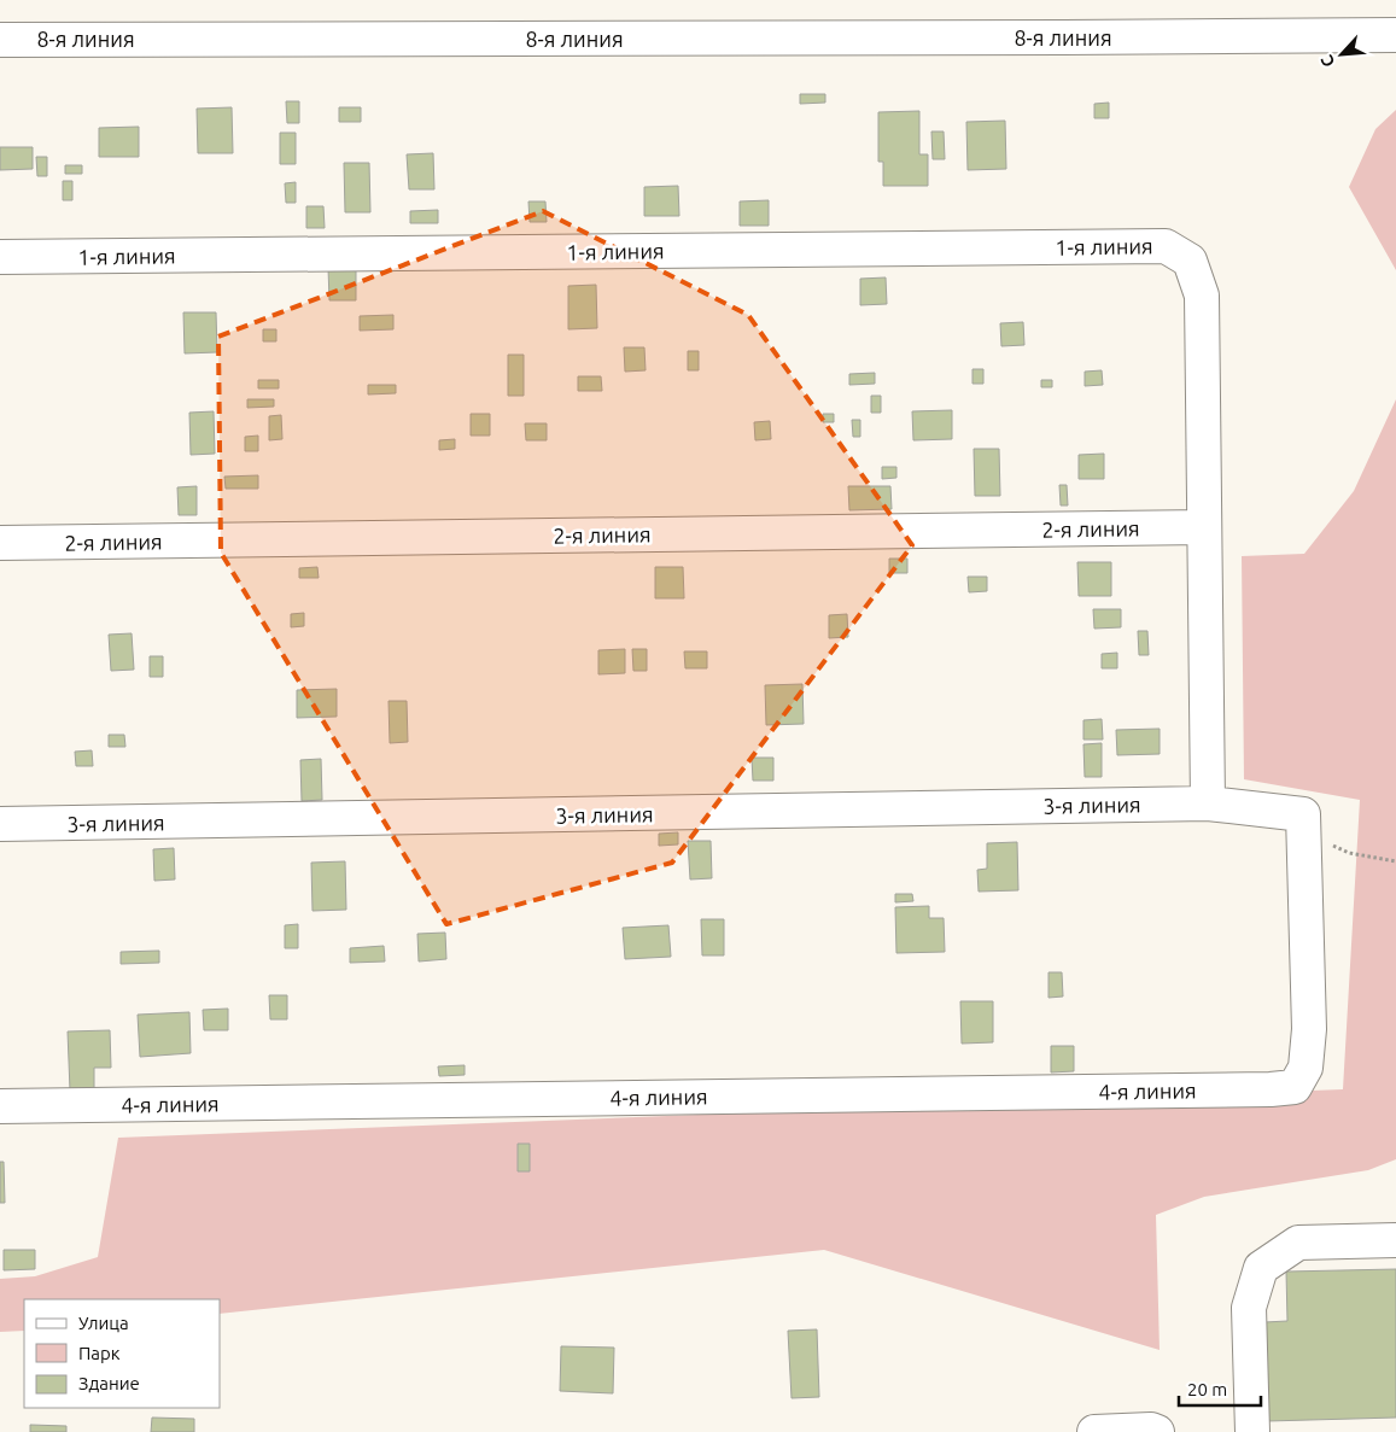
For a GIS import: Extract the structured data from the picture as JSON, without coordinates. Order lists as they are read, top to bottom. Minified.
{"streets":{"street":["8-я линия","1-я линия","2-я линия","3-я линия","4-я линия"]},"crossings":[["1-я линия","2-я линия"],["1-я линия","3-я линия"],["3-я линия","4-я линия"]],"legend":["Улица","Парк","Здание"],"scale_bar":"20 m","north":"bottom left"}
